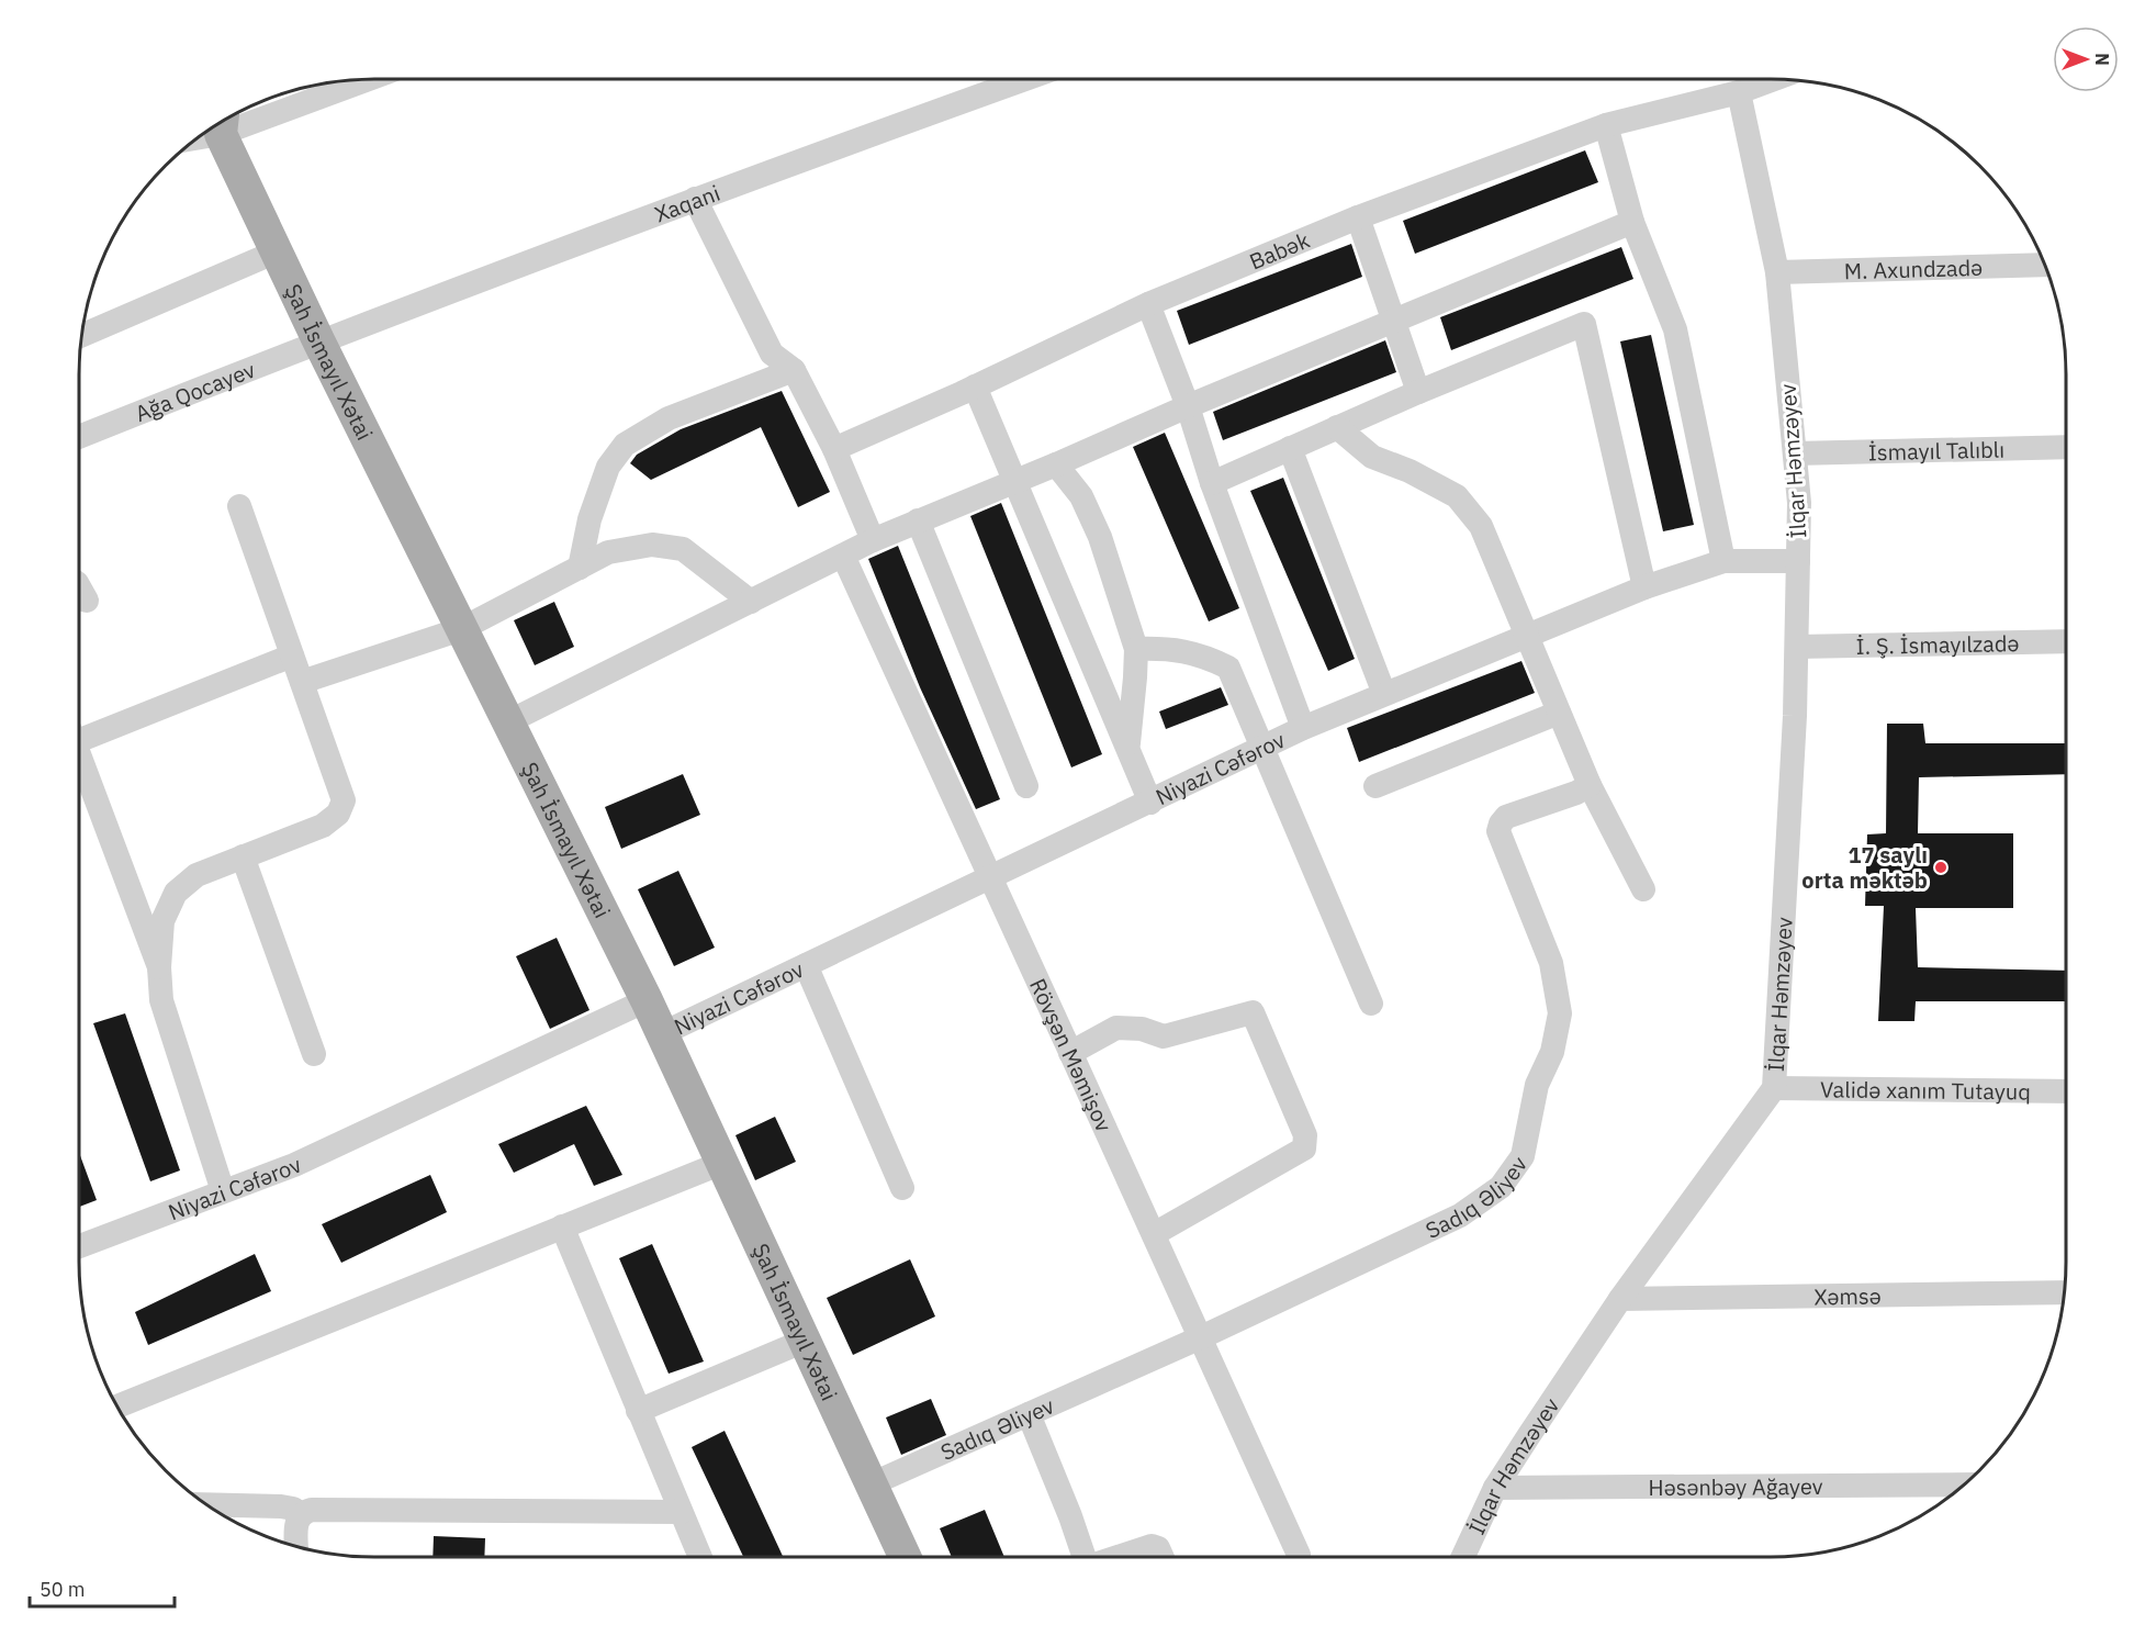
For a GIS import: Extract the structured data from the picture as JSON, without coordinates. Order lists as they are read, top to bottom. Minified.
{"streets":{"main road":["Şah İsmayıl Xətai"],"street":["Xaqani","Babək","M. Axundzadə","Ağa Qocayev","İsmayıl Talıblı","İlqar Həmzəyev","İ. Ş. İsmayılzadə","Niyazi Cəfərov","Rövşən Məmişov","Validə xanım Tutayuq","Sadıq Əliyev","Xəmsə","Həsənbəy Ağayev"]},"crossings":[["Xaqani","Şah İsmayıl Xətai"],["Xaqani","Ağa Qocayev"],["Babək","İlqar Həmzəyev"],["M. Axundzadə","İlqar Həmzəyev"],["Şah İsmayıl Xətai","Ağa Qocayev"],["Şah İsmayıl Xətai","Niyazi Cəfərov"],["Şah İsmayıl Xətai","Sadıq Əliyev"],["İsmayıl Talıblı","İlqar Həmzəyev"],["İlqar Həmzəyev","İ. Ş. İsmayılzadə"],["İlqar Həmzəyev","Niyazi Cəfərov"],["İlqar Həmzəyev","Validə xanım Tutayuq"],["İlqar Həmzəyev","Xəmsə"],["İlqar Həmzəyev","Həsənbəy Ağayev"],["Niyazi Cəfərov","Rövşən Məmişov"],["Rövşən Məmişov","Sadıq Əliyev"]],"places":["17 saylı orta məktəb"],"scale_bar":"50 m","north":"right"}
